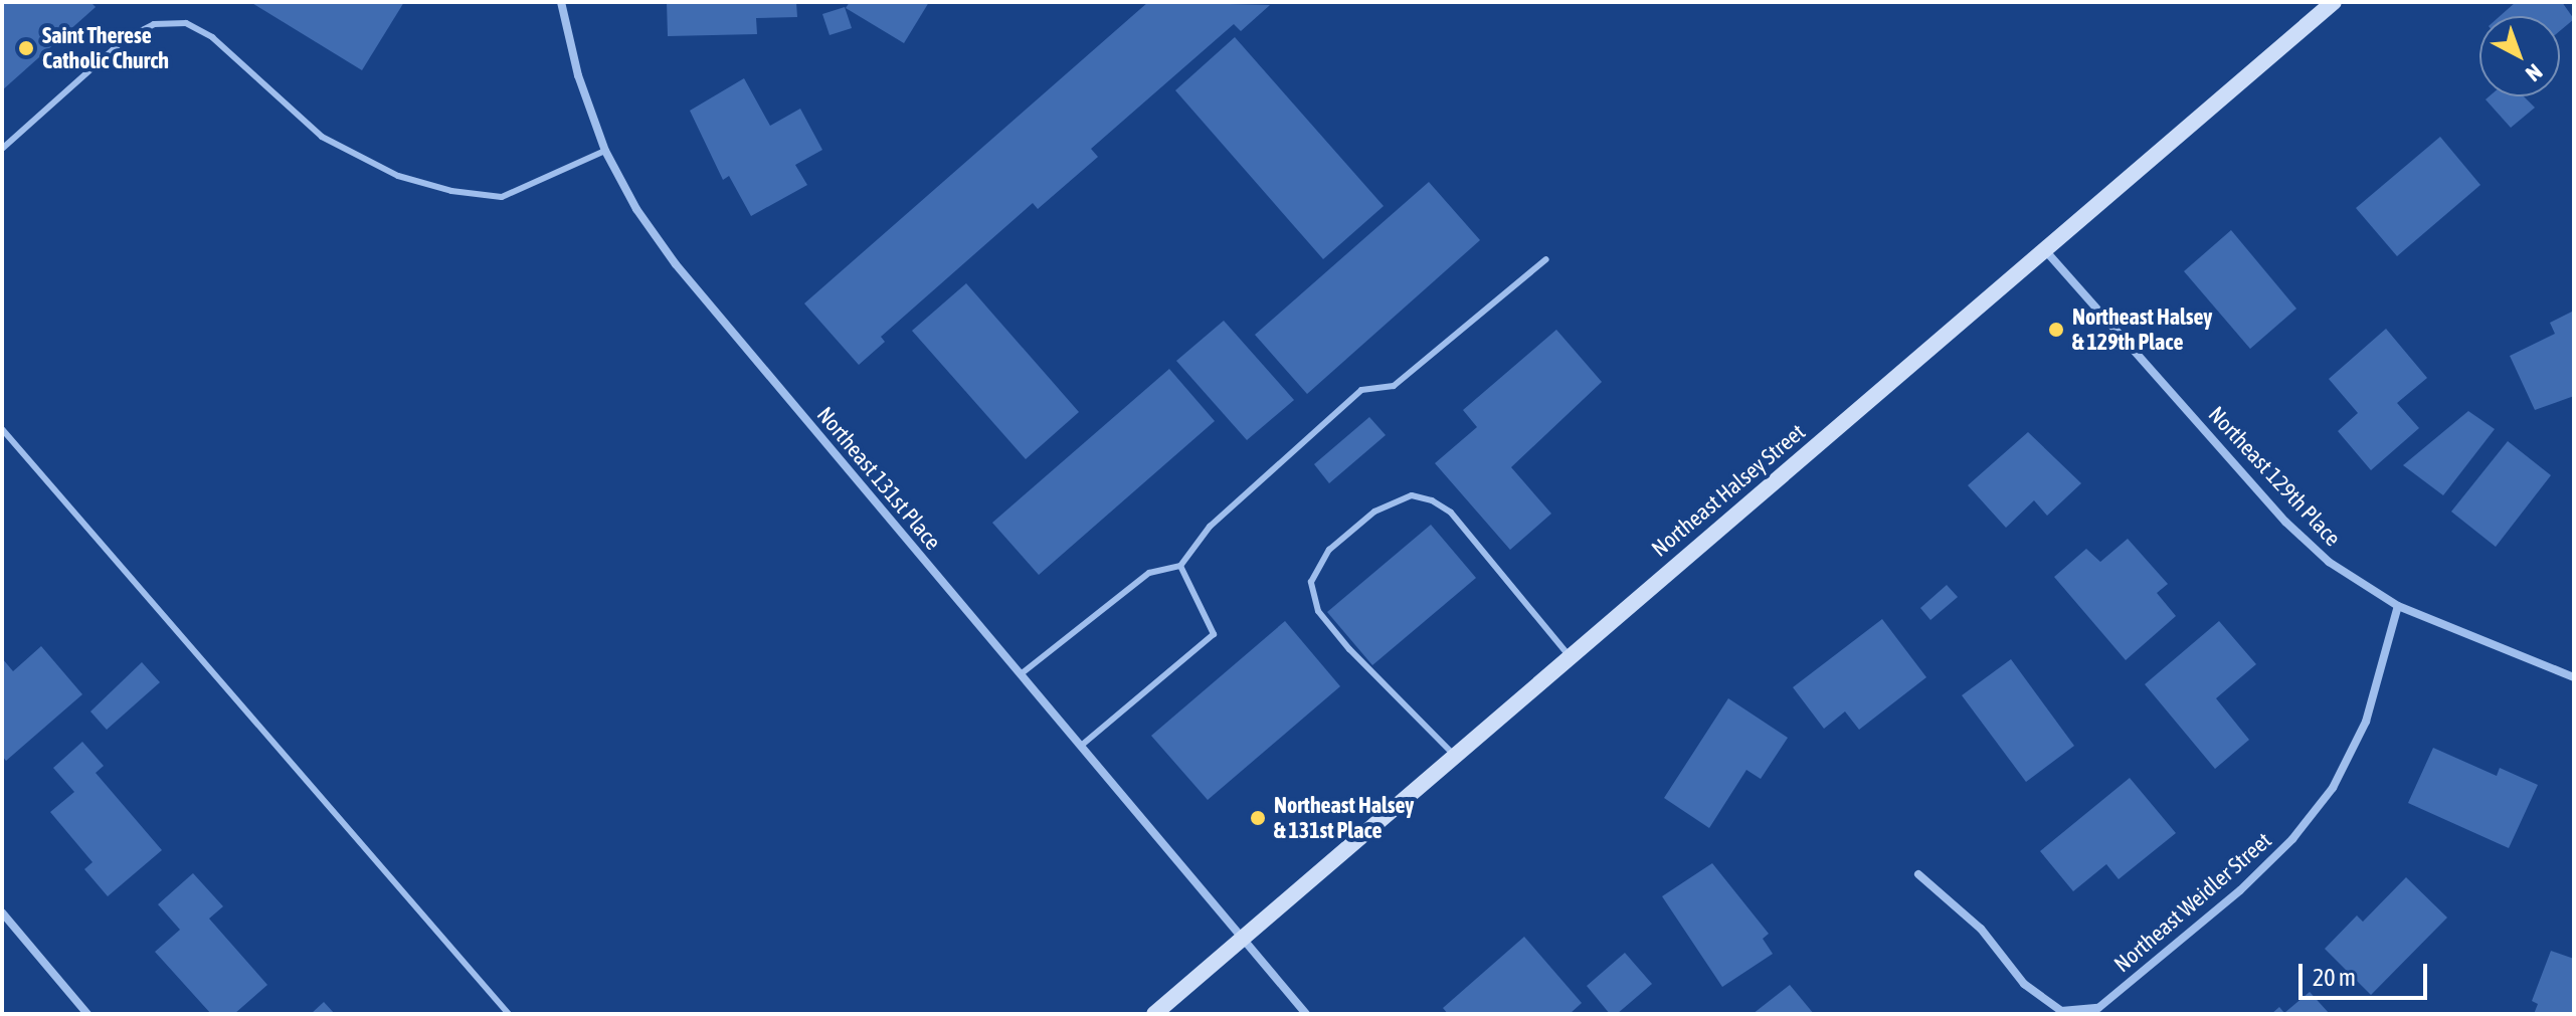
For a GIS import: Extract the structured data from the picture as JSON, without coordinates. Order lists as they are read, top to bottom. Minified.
{"streets":{"main road":["Northeast Halsey Street"],"street":["Northeast 129th Place","Northeast 131st Place","Northeast Weidler Street"]},"crossings":[["Northeast 129th Place","Northeast Halsey Street"],["Northeast 129th Place","Northeast Weidler Street"],["Northeast 131st Place","Northeast Halsey Street"]],"places":["Saint Therese Catholic Church","Northeast Halsey & 129th Place","Northeast Halsey & 131st Place"],"scale_bar":"20 m","north":"bottom right"}
